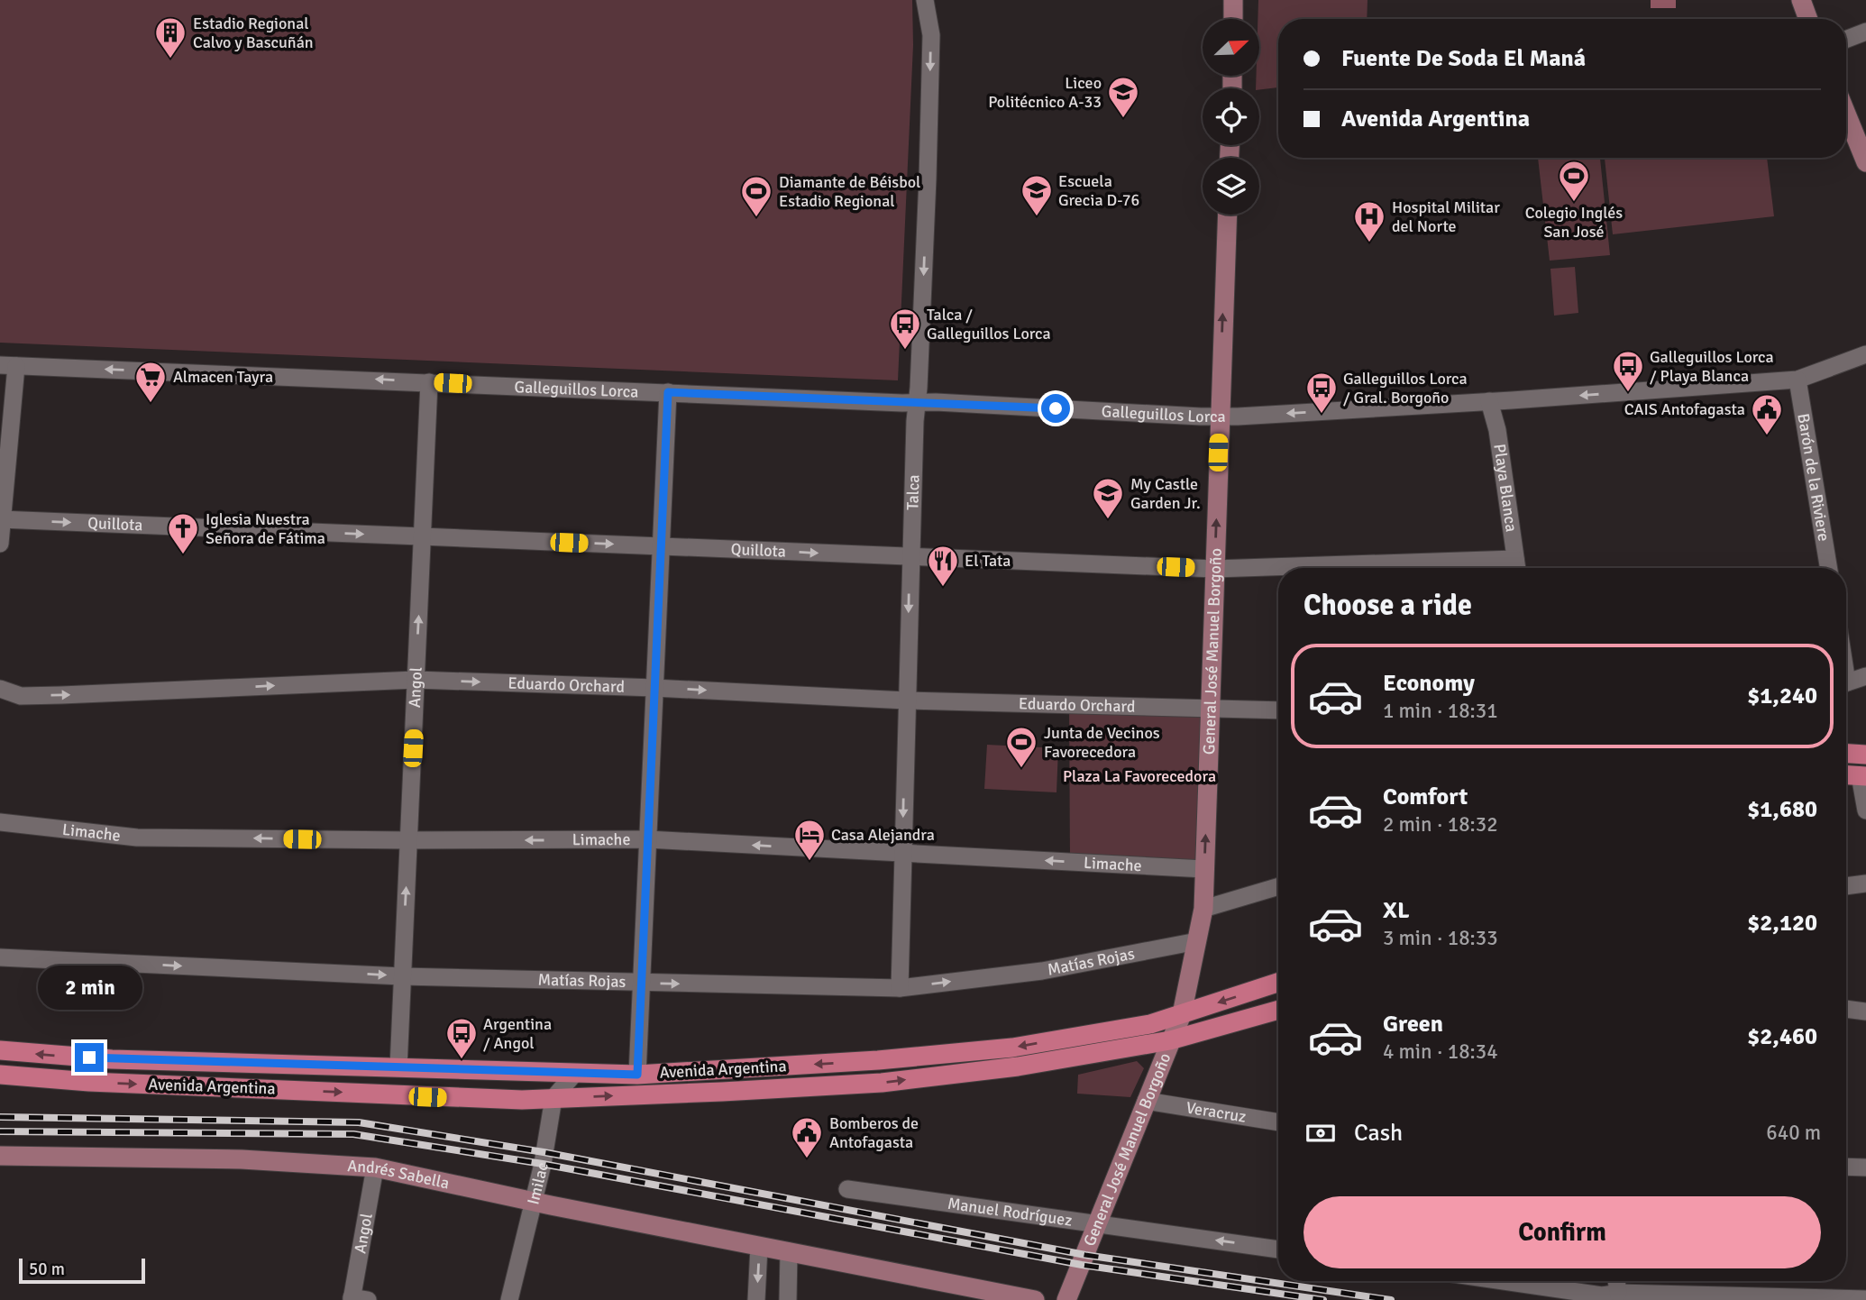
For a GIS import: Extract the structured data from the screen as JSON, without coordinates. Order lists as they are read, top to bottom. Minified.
{"streets":{"main road":["Avenida Argentina"],"street":["Galleguillos Lorca","Barón de la Riviere","Playa Blanca","Talca","Quillota","General José Manuel Borgoño","Eduardo Orchard","Angol","Limache","Matías Rojas","Veracruz","Andrés Sabella","Imilac","Manuel Rodríguez"]},"crossings":[["Galleguillos Lorca","Barón de la Riviere"],["Galleguillos Lorca","Playa Blanca"],["Galleguillos Lorca","Talca"],["Galleguillos Lorca","General José Manuel Borgoño"],["Galleguillos Lorca","Angol"],["Playa Blanca","Quillota"],["Talca","Quillota"],["Talca","Eduardo Orchard"],["Talca","Limache"],["Talca","Matías Rojas"],["Quillota","General José Manuel Borgoño"],["Quillota","Angol"],["General José Manuel Borgoño","Eduardo Orchard"],["General José Manuel Borgoño","Limache"],["General José Manuel Borgoño","Matías Rojas"],["General José Manuel Borgoño","Avenida Argentina"],["General José Manuel Borgoño","Veracruz"],["General José Manuel Borgoño","Manuel Rodríguez"],["Eduardo Orchard","Angol"],["Angol","Limache"],["Angol","Matías Rojas"],["Angol","Avenida Argentina"],["Angol","Andrés Sabella"],["Avenida Argentina","Imilac"],["Andrés Sabella","Imilac"]],"one_way":["Galleguillos Lorca","Talca","Quillota","General José Manuel Borgoño","Eduardo Orchard","Limache","Matías Rojas","Manuel Rodríguez"],"parks":["Plaza La Favorecedora"],"places":{"building":["Estadio Regional Calvo y Bascuñán"],"school or university":["Liceo Politécnico A-33","Escuela Grecia D-76","My Castle Garden Jr."],"sports":["Colegio Inglés San José","Diamante de Béisbol Estadio Regional","Junta de Vecinos Favorecedora"],"hospital":["Hospital Militar del Norte"],"bus stop":["Talca / Galleguillos Lorca","Galleguillos Lorca / Playa Blanca","Galleguillos Lorca / Gral. Borgoño","Argentina / Angol"],"supermarket":["Almacen Tayra"],"public building":["CAIS Antofagasta","Bomberos de Antofagasta"],"church":["Iglesia Nuestra Señora de Fátima"],"restaurant":["El Tata"],"hotel":["Casa Alejandra"]},"scale_bar":"50 m","north":"top right","page":{"banner":["Fuente De Soda El Maná","Avenida Argentina"],"heading":"Choose a ride","list":[{"name":"Economy","note":"1 min · 18:31","value":"$1,240"},{"name":"Comfort","note":"2 min · 18:32","value":"$1,680"},{"name":"XL","note":"3 min · 18:33","value":"$2,120"},{"name":"Green","note":"4 min · 18:34","value":"$2,460"}],"bubble":"2 min","pay":["Cash","640 m"],"buttons":"Confirm","scale":"50 m"}}
